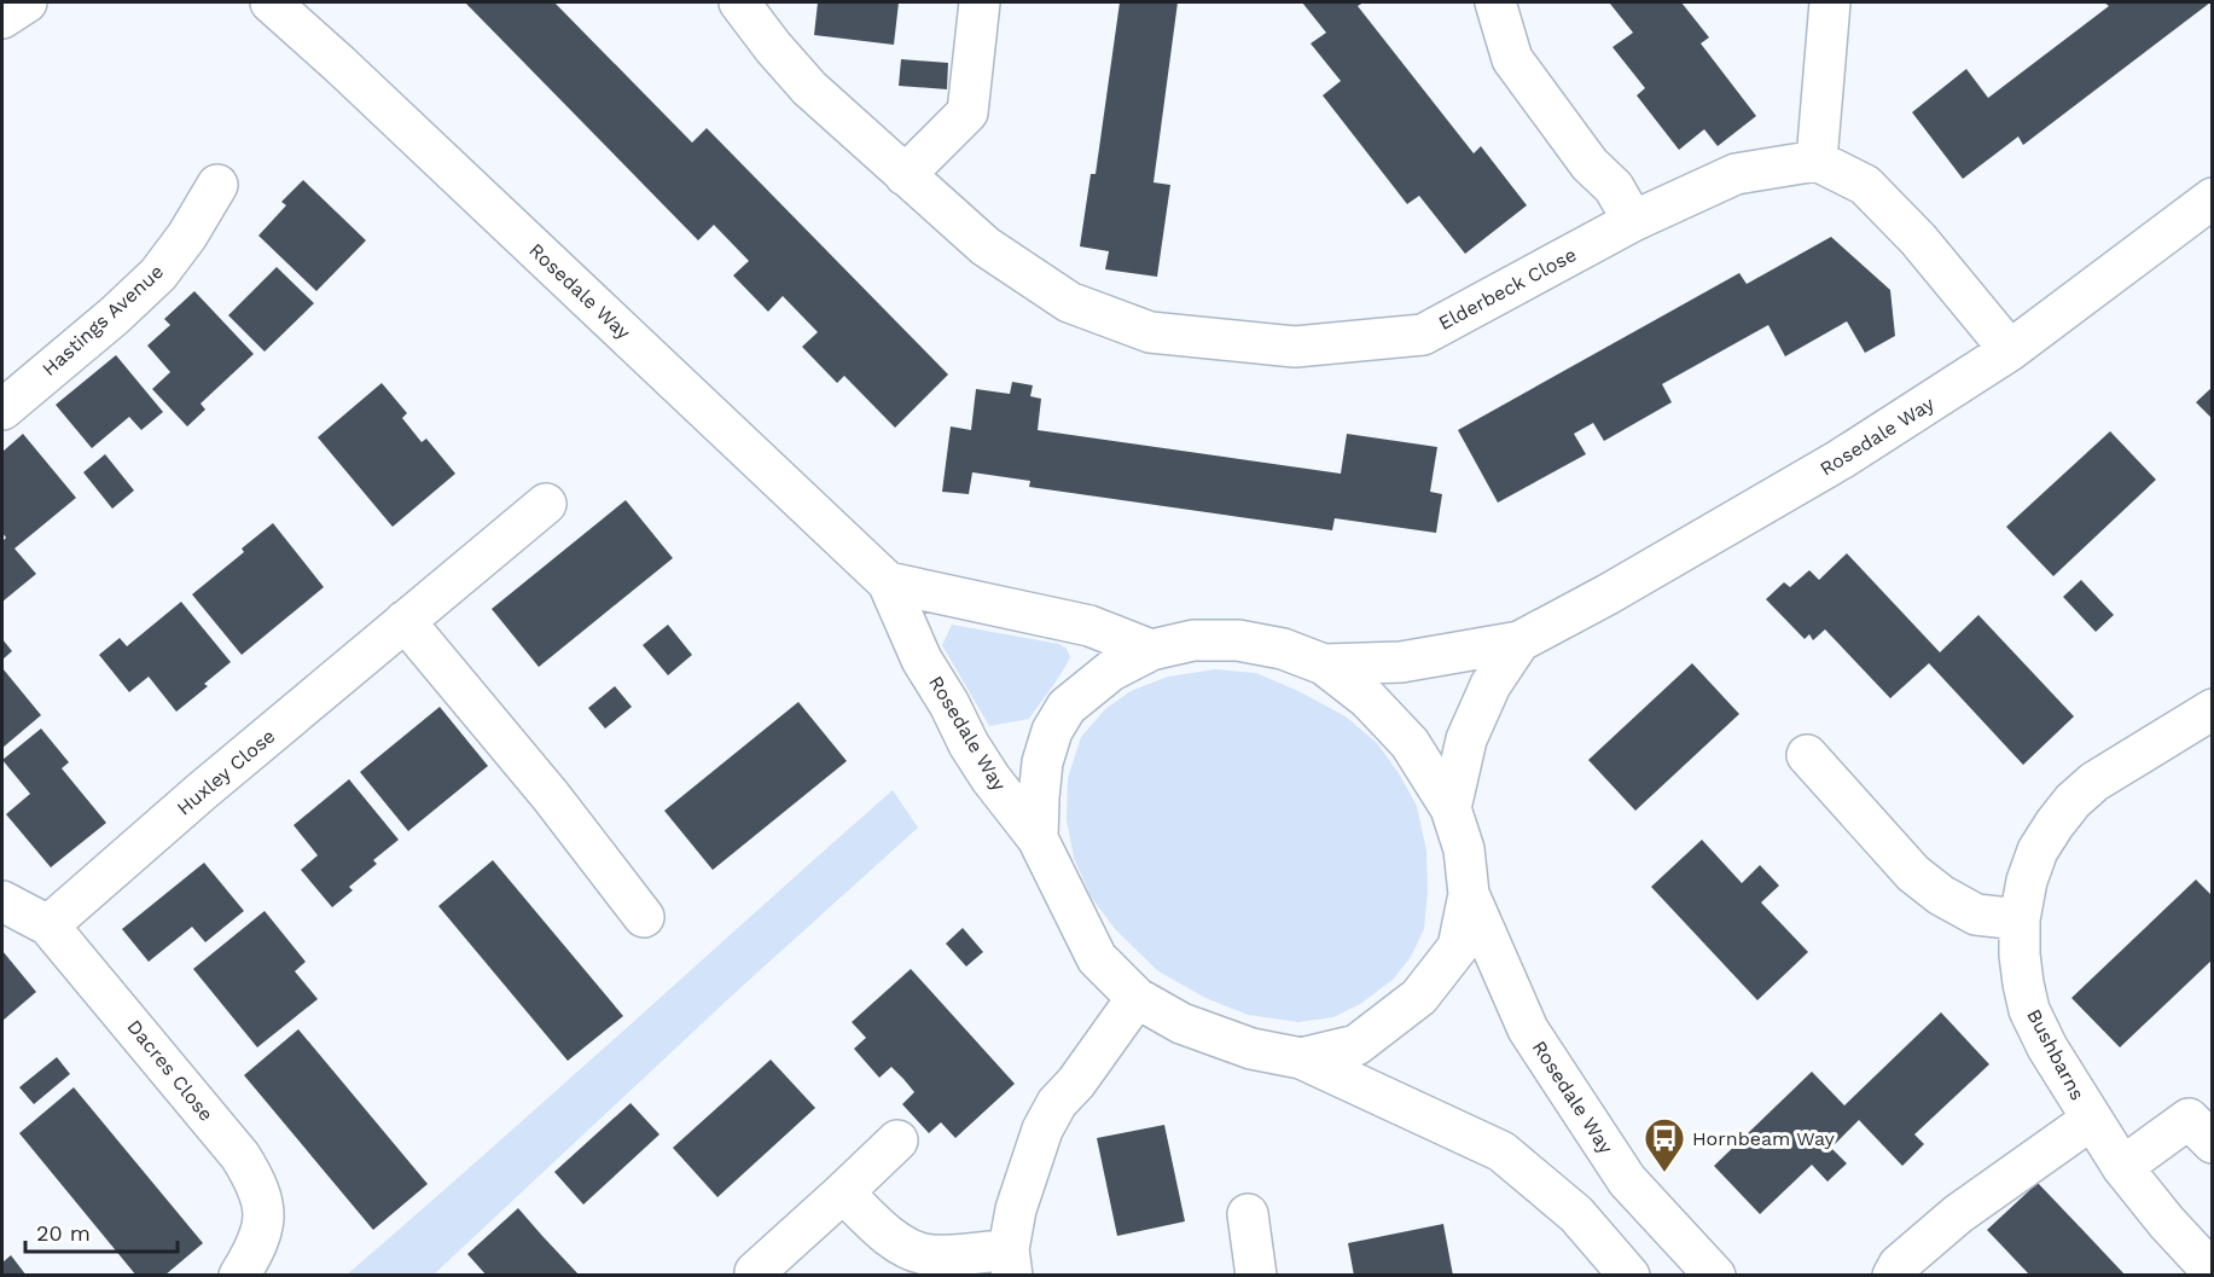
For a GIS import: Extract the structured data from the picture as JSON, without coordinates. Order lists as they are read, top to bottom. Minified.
{"streets":{"street":["Elderbeck Close","Rosedale Way","Hastings Avenue","Huxley Close","Bushbarns","Dacres Close"]},"crossings":[["Huxley Close","Dacres Close"]],"places":{"bus stop":["Hornbeam Way"]},"scale_bar":"20 m"}
